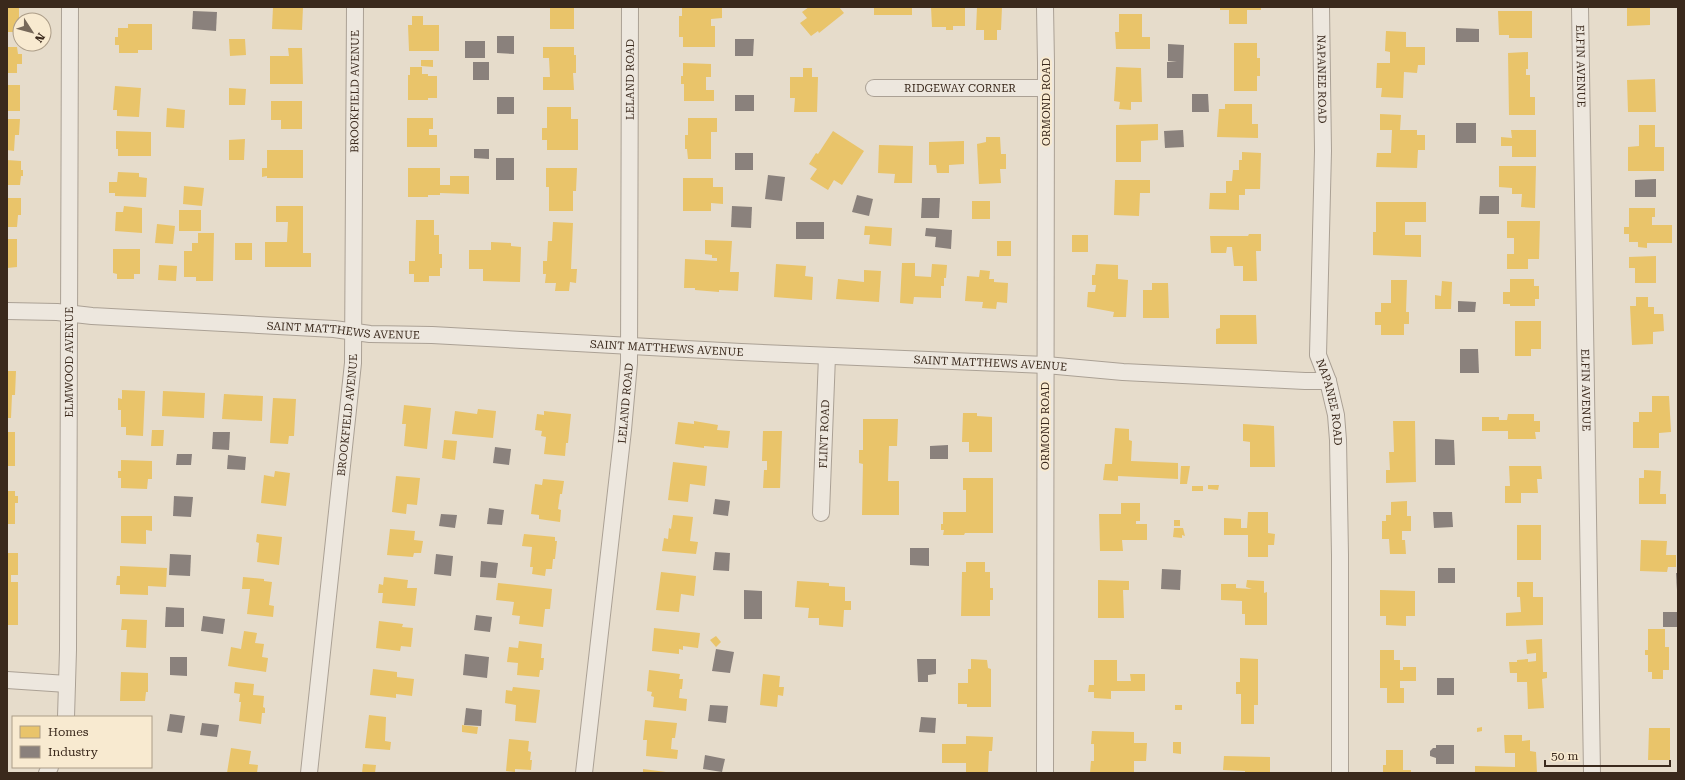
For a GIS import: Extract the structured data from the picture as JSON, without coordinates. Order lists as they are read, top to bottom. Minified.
{"streets":{"street":["ELFIN AVENUE","LELAND ROAD","NAPANEE ROAD","RIDGEWAY CORNER","BROOKFIELD AVENUE","ORMOND ROAD","SAINT MATTHEWS AVENUE","ELMWOOD AVENUE","FLINT ROAD"]},"crossings":[["LELAND ROAD","SAINT MATTHEWS AVENUE"],["NAPANEE ROAD","SAINT MATTHEWS AVENUE"],["RIDGEWAY CORNER","ORMOND ROAD"],["BROOKFIELD AVENUE","SAINT MATTHEWS AVENUE"],["ORMOND ROAD","SAINT MATTHEWS AVENUE"],["SAINT MATTHEWS AVENUE","ELMWOOD AVENUE"],["SAINT MATTHEWS AVENUE","FLINT ROAD"]],"legend":["Homes","Industry"],"scale_bar":"50 m","north":"bottom right"}
